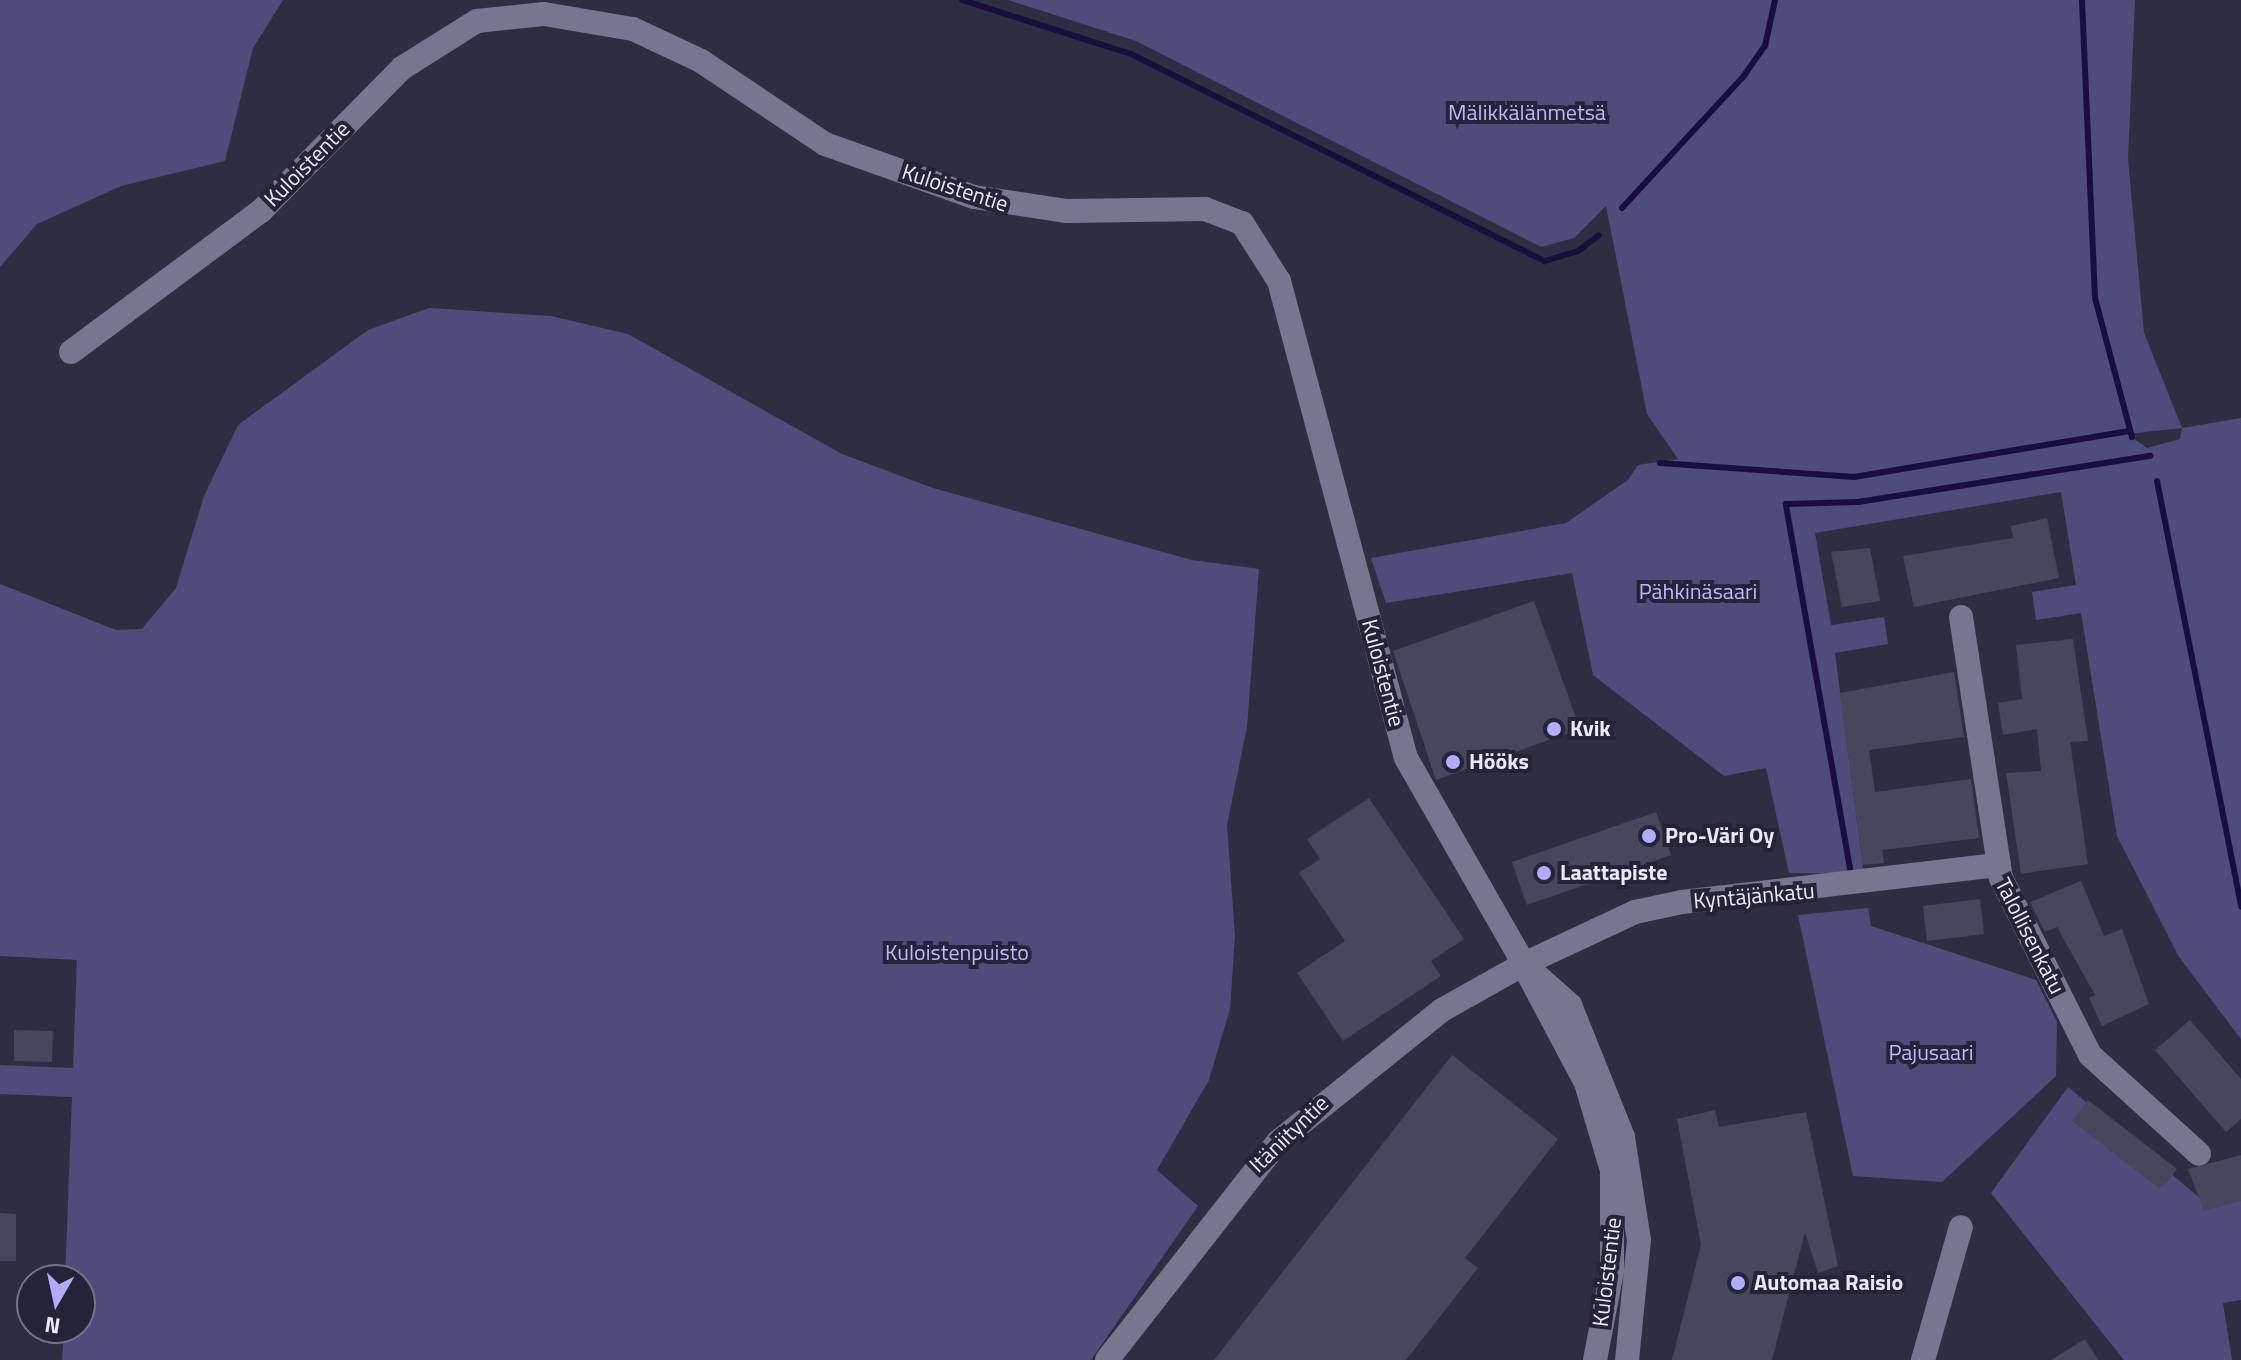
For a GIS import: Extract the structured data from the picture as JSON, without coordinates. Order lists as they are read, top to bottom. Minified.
{"streets":{"street":["Kuloistentie","Kyntäjänkatu","Talollisenkatu","Itäniityntie"]},"crossings":[["Kuloistentie","Kyntäjänkatu"],["Kuloistentie","Itäniityntie"],["Kyntäjänkatu","Talollisenkatu"],["Kyntäjänkatu","Itäniityntie"]],"parks":["Mälikkälänmetsä","Pähkinäsaari","Kuloistenpuisto","Pajusaari"],"places":["Kvik","Hööks","Pro-Väri Oy","Laattapiste","Automaa Raisio"],"north":"bottom"}
